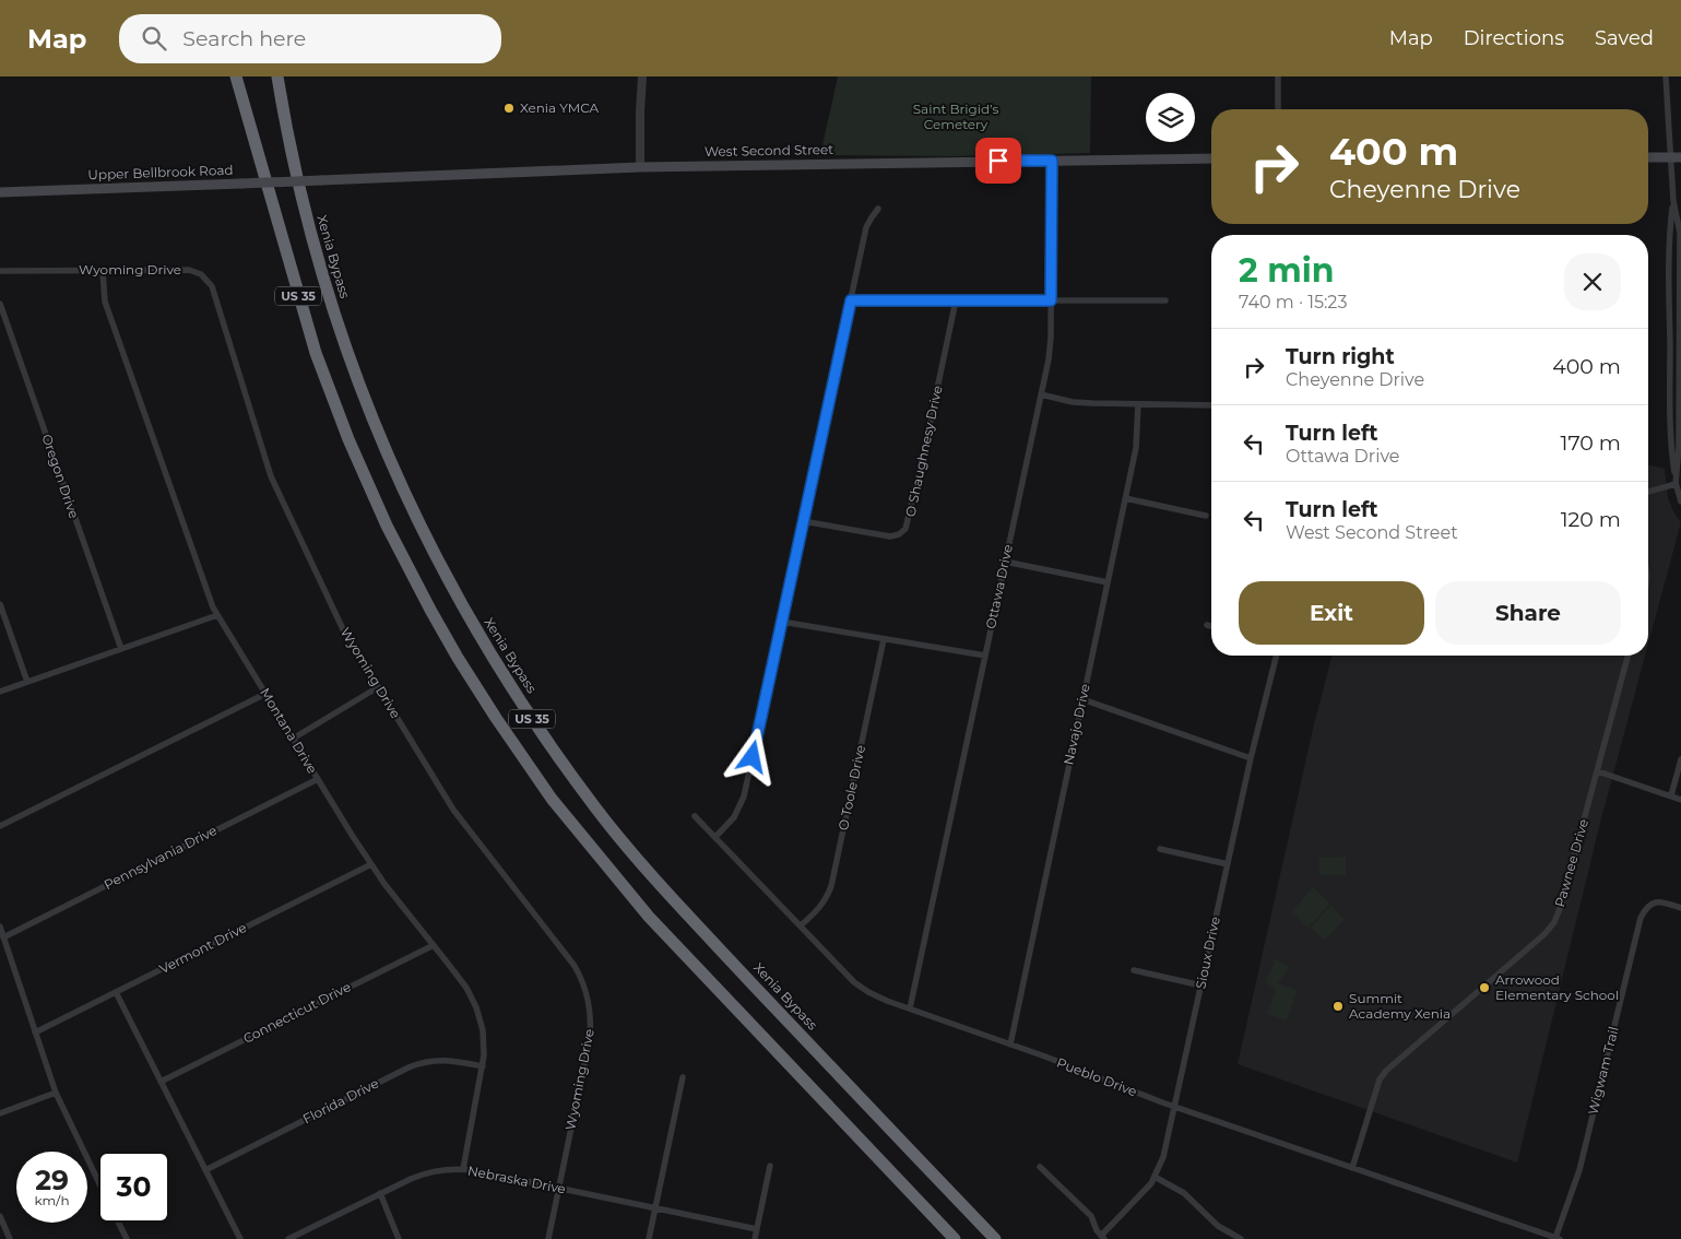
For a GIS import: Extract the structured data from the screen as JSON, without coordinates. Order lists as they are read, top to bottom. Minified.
{"streets":{"highway":["Xenia Bypass","US 35"],"main road":["West Second Street","Upper Bellbrook Road"],"street":["Wyoming Drive","O Shaughnesy Drive","Oregon Drive","Ottawa Drive","Navajo Drive","Montana Drive","O Toole Drive","Pennsylvania Drive","Pawnee Drive","Vermont Drive","Sioux Drive","Connecticut Drive","Wigwam Trail","Pueblo Drive","Florida Drive","Nebraska Drive"]},"crossings":[["West Second Street","Upper Bellbrook Road"],["West Second Street","Ottawa Drive"],["Wyoming Drive","Montana Drive"],["Wyoming Drive","Nebraska Drive"],["Ottawa Drive","Pueblo Drive"],["Navajo Drive","Pueblo Drive"],["Montana Drive","Pennsylvania Drive"],["Montana Drive","Vermont Drive"],["Montana Drive","Connecticut Drive"],["Montana Drive","Florida Drive"],["Montana Drive","Nebraska Drive"],["O Toole Drive","Pueblo Drive"],["Pawnee Drive","Pueblo Drive"],["Sioux Drive","Pueblo Drive"],["Wigwam Trail","Pueblo Drive"]],"parks":["Saint Brigid’s Cemetery"],"places":["Xenia YMCA","Arrowood Elementary School","Summit Academy Xenia"],"page":{"header":"Map","search":"Search here","nav":["Map","Directions","Saved"],"turn":["400 m","Cheyenne Drive"],"heading":["2 min","740 m · 15:23"],"list":[{"name":"Turn right","note":"Cheyenne Drive","value":"400 m"},{"name":"Turn left","note":"Ottawa Drive","value":"170 m"},{"name":"Turn left","note":"West Second Street","value":"120 m"}],"buttons":["Exit","Share"],"speed":"29 km/h","limit":"30"}}
